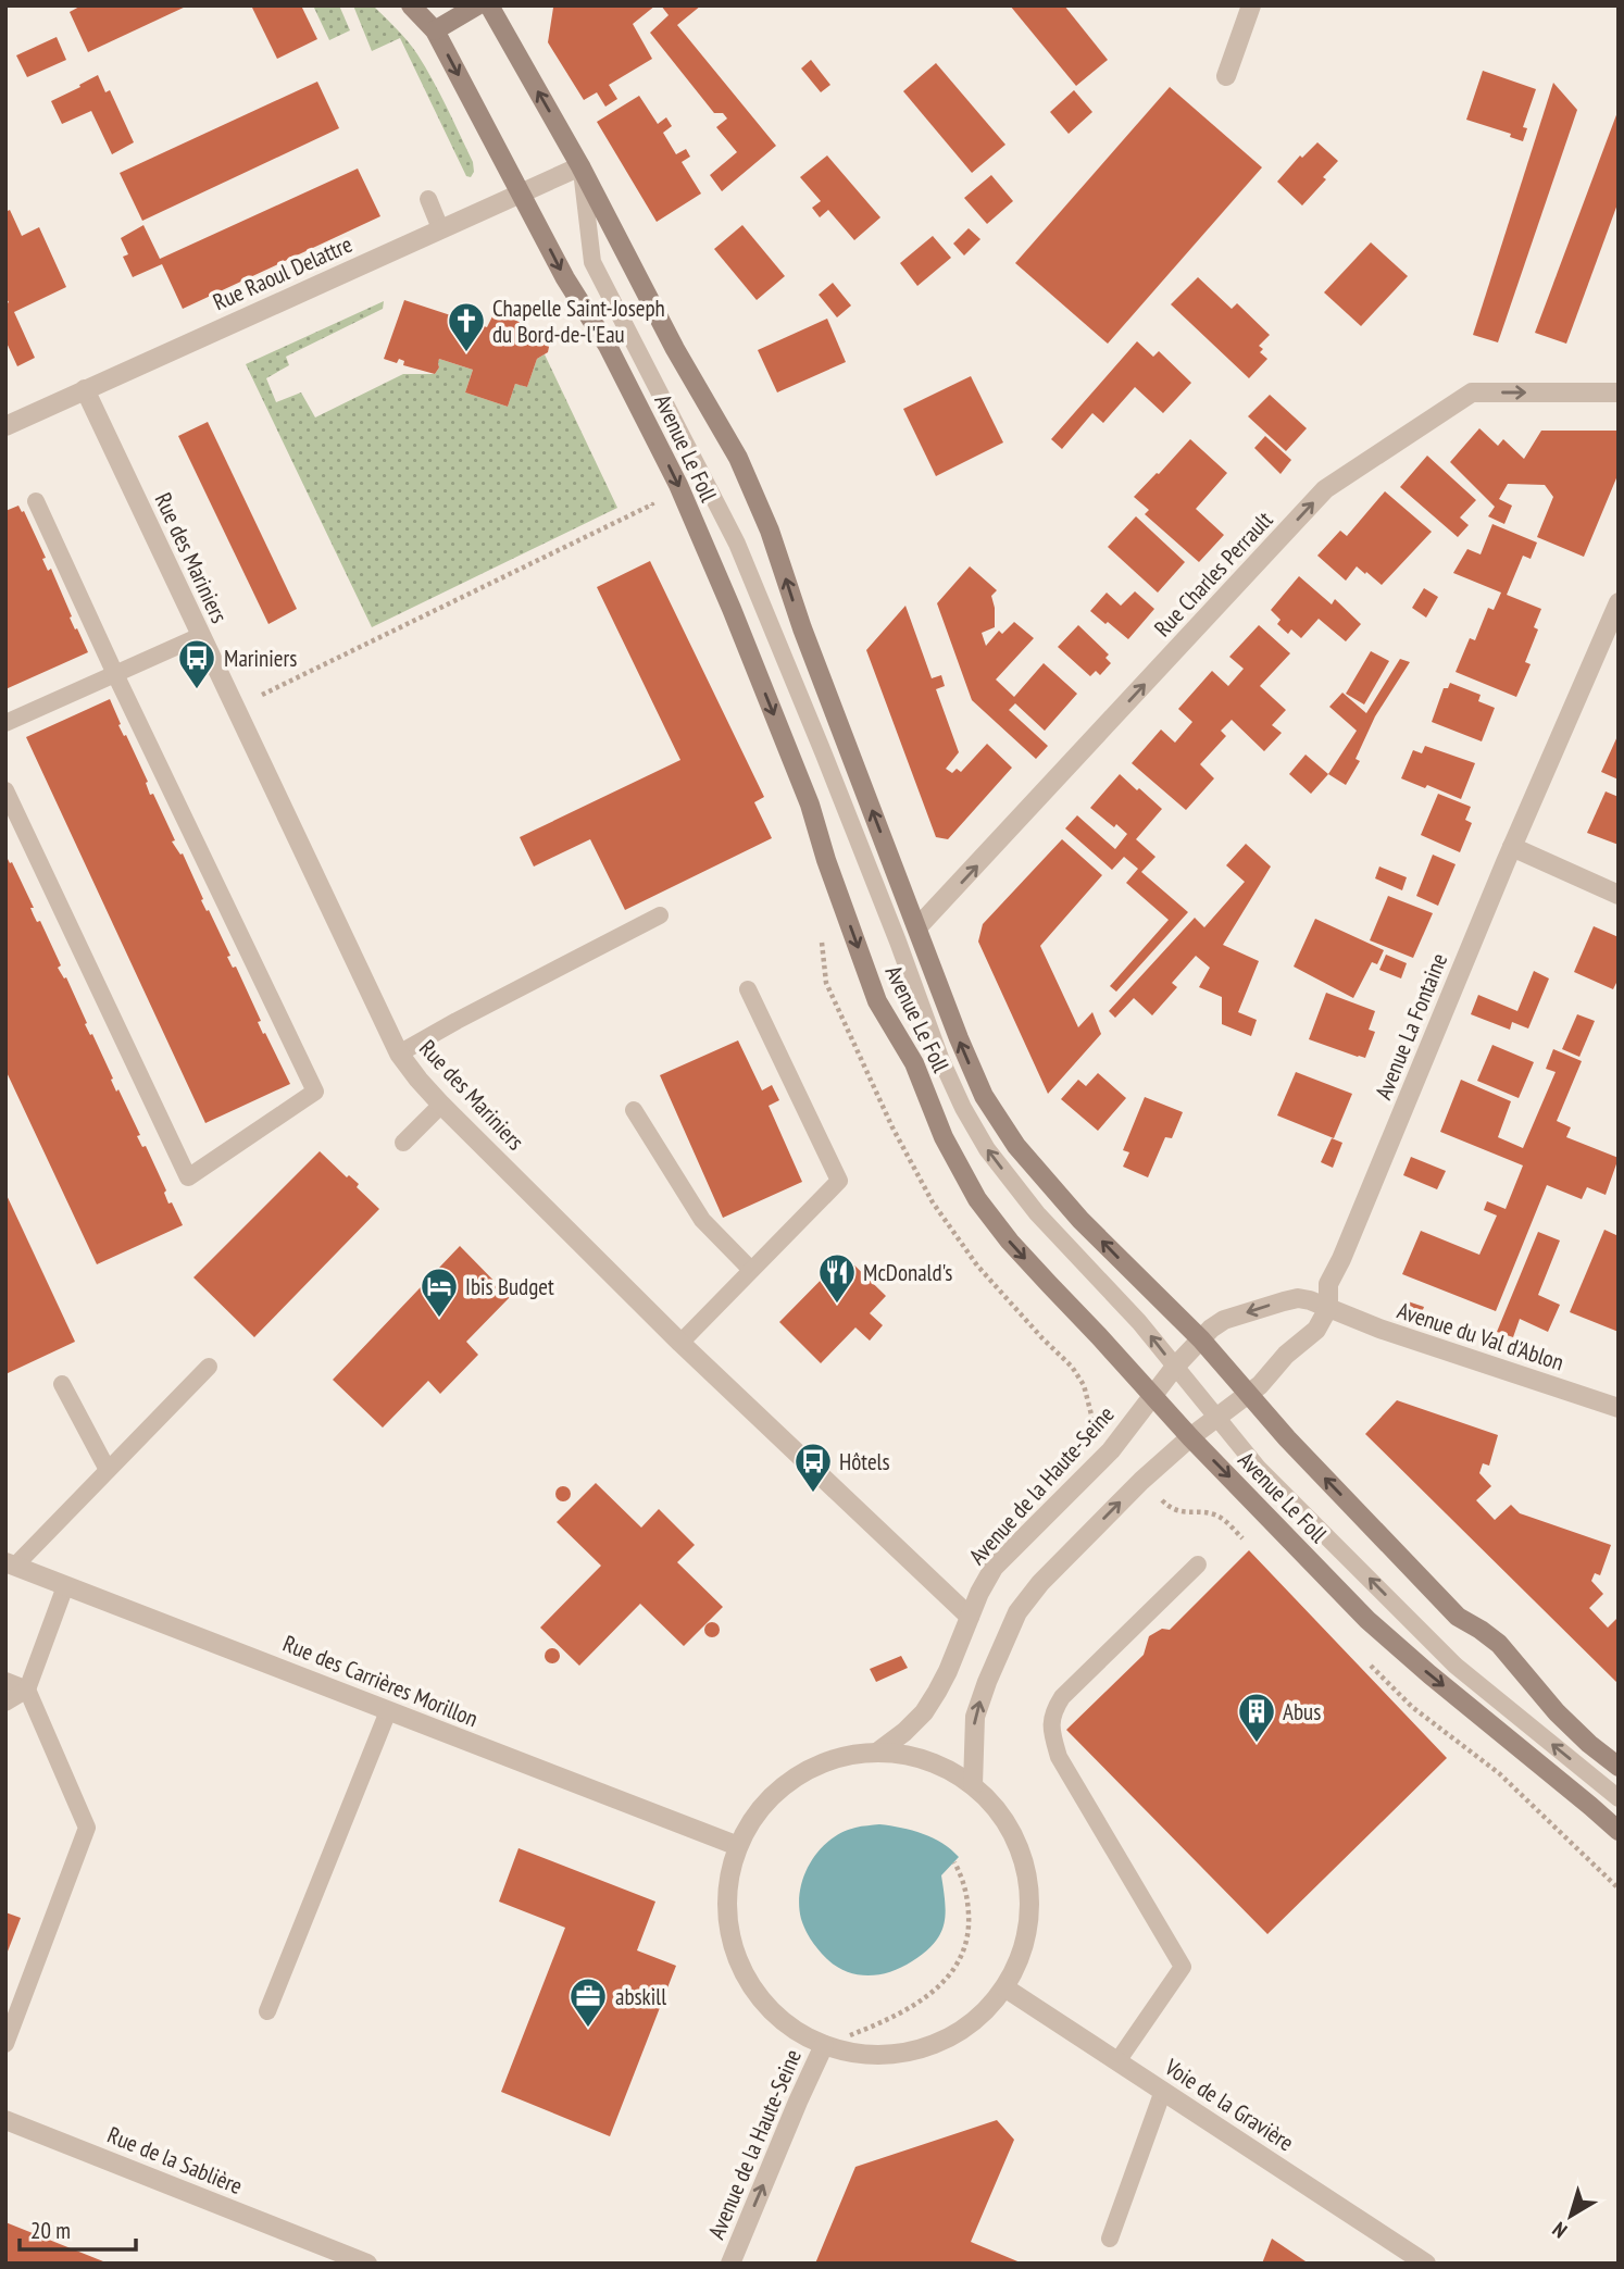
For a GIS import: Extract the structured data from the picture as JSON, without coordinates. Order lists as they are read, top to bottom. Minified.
{"streets":{"main road":["Avenue Le Foll"],"street":["Rue Raoul Delattre","Rue des Mariniers","Rue Charles Perrault","Avenue La Fontaine","Avenue du Val d'Ablon","Avenue de la Haute-Seine","Rue des Carrières Morillon","Voie de la Gravière","Rue de la Sablière"]},"crossings":[["Rue Raoul Delattre","Avenue Le Foll"],["Rue Raoul Delattre","Rue des Mariniers"],["Avenue Le Foll","Rue Charles Perrault"],["Avenue Le Foll","Avenue de la Haute-Seine"],["Rue des Mariniers","Avenue de la Haute-Seine"],["Avenue La Fontaine","Avenue du Val d'Ablon"],["Avenue de la Haute-Seine","Rue des Carrières Morillon"],["Avenue de la Haute-Seine","Voie de la Gravière"]],"one_way":["Rue Charles Perrault"],"places":{"church":["Chapelle Saint-Joseph du Bord-de-l'Eau"],"bus stop":["Mariniers","Hôtels"],"restaurant":["McDonald's"],"hotel":["Ibis Budget"],"building":["Abus"],"office":["abskill"]},"scale_bar":"20 m","north":"bottom left"}
